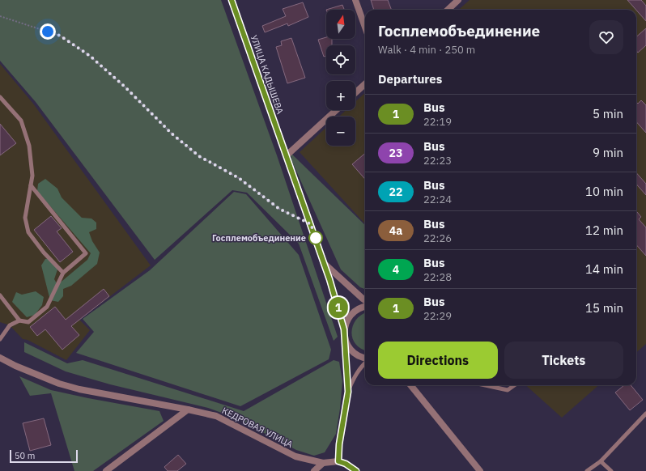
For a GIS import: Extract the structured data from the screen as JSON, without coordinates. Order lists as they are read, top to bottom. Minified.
{"streets":{"street":["УЛИЦА КАДЫШЕВА","КЕДРОВАЯ УЛИЦА"]},"places":["Госплемобъединение"],"lines":["bus line 1"],"scale_bar":"50 m","north":"top","page":{"on_map":"1","map_buttons":["+","−"],"heading":[["Госплемобъединение","Walk · 4 min · 250 m"],"Departures"],"list":[{"mark":"1","name":"Bus","note":"22:19","value":"5 min"},{"mark":"23","name":"Bus","note":"22:23","value":"9 min"},{"mark":"22","name":"Bus","note":"22:24","value":"10 min"},{"mark":"4а","name":"Bus","note":"22:26","value":"12 min"},{"mark":"4","name":"Bus","note":"22:28","value":"14 min"},{"mark":"1","name":"Bus","note":"22:29","value":"15 min"}],"buttons":["Directions","Tickets"],"scale":"50 m"}}
